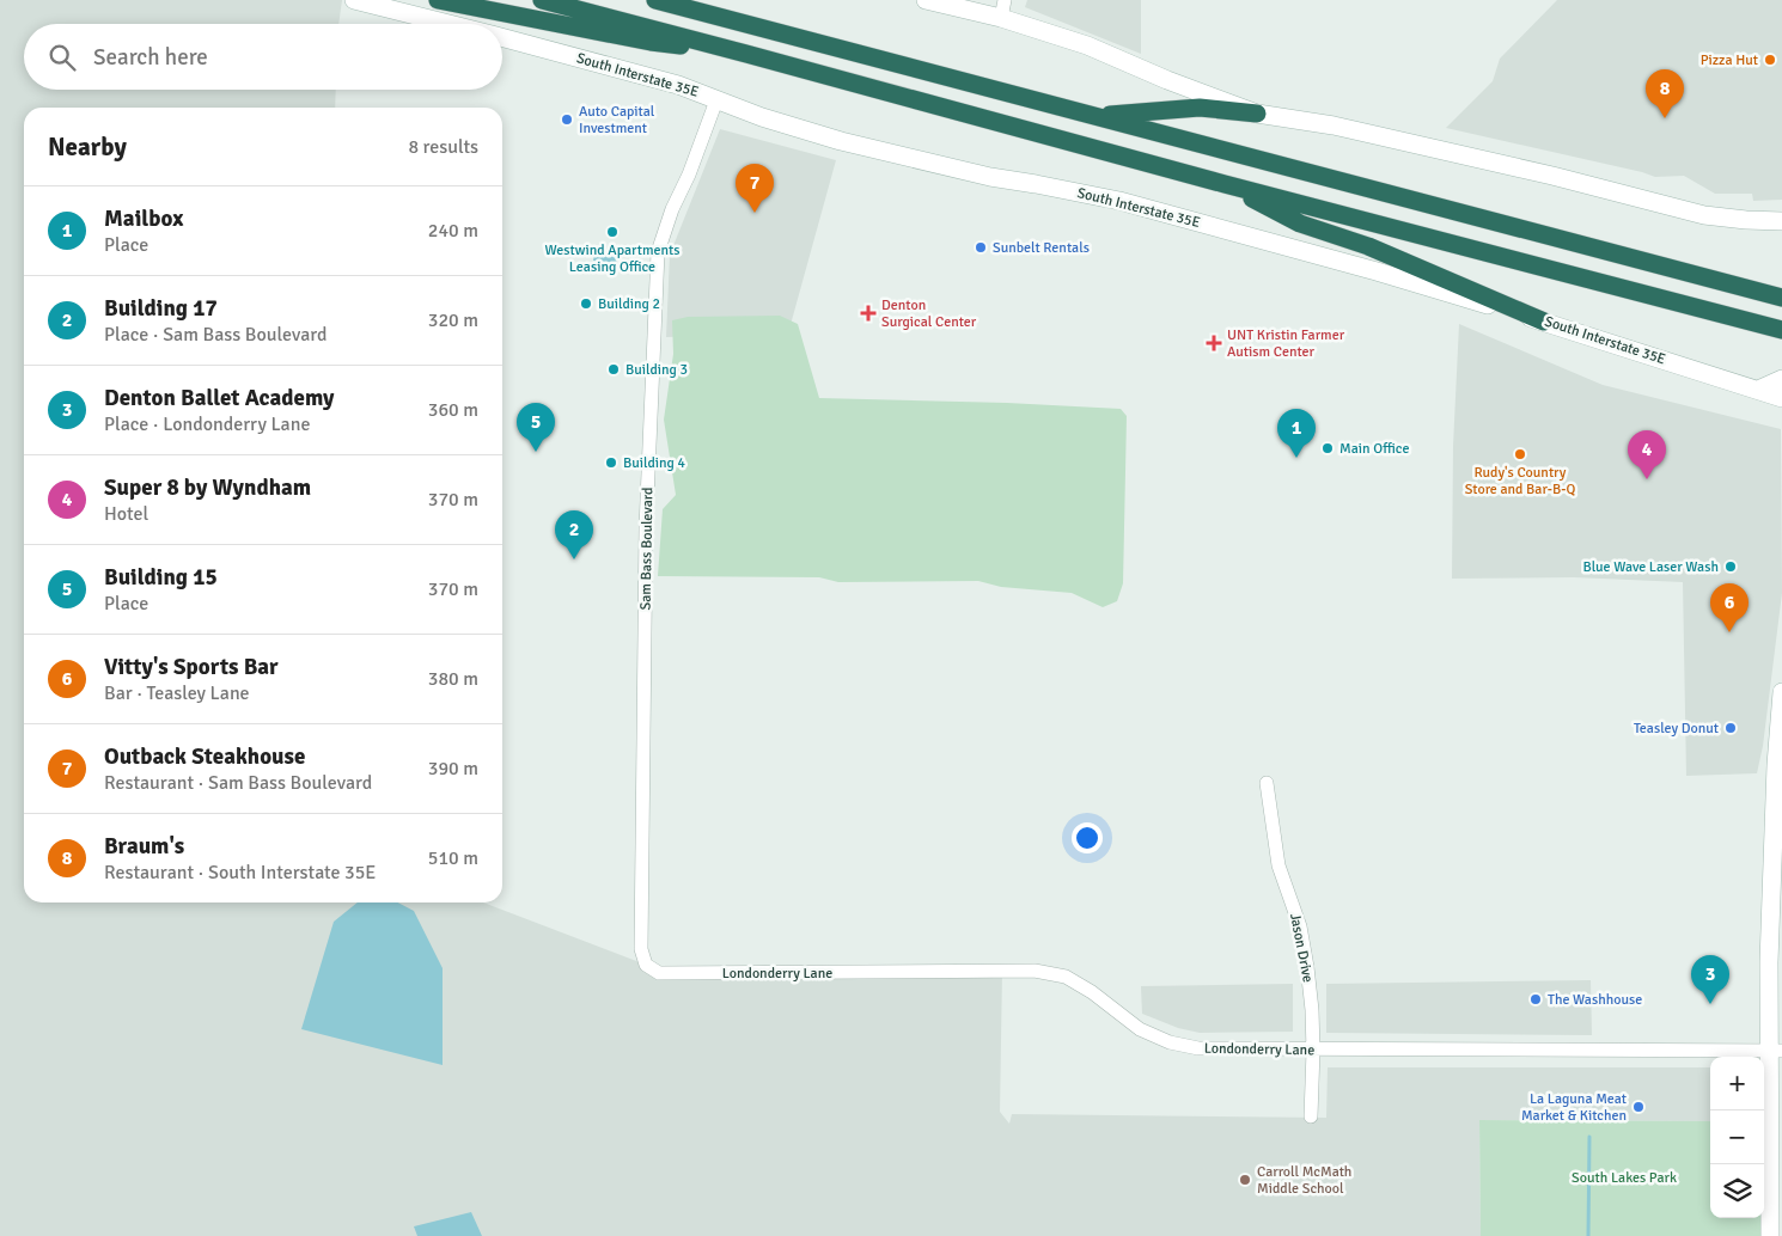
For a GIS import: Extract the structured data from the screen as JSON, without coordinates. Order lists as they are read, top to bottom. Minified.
{"streets":{"main road":["South Interstate 35E"],"street":["Sam Bass Boulevard","Jason Drive","Londonderry Lane"]},"crossings":[["South Interstate 35E","Sam Bass Boulevard"],["Sam Bass Boulevard","Londonderry Lane"],["Jason Drive","Londonderry Lane"]],"parks":["South Lakes Park"],"places":{"other":["Pizza Hut","Auto Capital Investment","Westwind Apartments Leasing Office","Sunbelt Rentals","Building 2","Building 3","Main Office","Rudy's Country Store and Bar-B-Q","Building 4","Blue Wave Laser Wash","Teasley Donut","The Washhouse","La Laguna Meat Market & Kitchen","Carroll McMath Middle School"],"health":["Denton Surgical Center","UNT Kristin Farmer Autism Center"]},"page":{"search":"Search here","pins":["8","7","5","1","4","2","6","3"],"heading":["Nearby","8 results"],"list":[{"mark":"1","name":"Mailbox","note":"Place","value":"240 m"},{"mark":"2","name":"Building 17","note":"Place · Sam Bass Boulevard","value":"320 m"},{"mark":"3","name":"Denton Ballet Academy","note":"Place · Londonderry Lane","value":"360 m"},{"mark":"4","name":"Super 8 by Wyndham","note":"Hotel","value":"370 m"},{"mark":"5","name":"Building 15","note":"Place","value":"370 m"},{"mark":"6","name":"Vitty's Sports Bar","note":"Bar · Teasley Lane","value":"380 m"},{"mark":"7","name":"Outback Steakhouse","note":"Restaurant · Sam Bass Boulevard","value":"390 m"},{"mark":"8","name":"Braum's","note":"Restaurant · South Interstate 35E","value":"510 m"}],"map_buttons":["+","−"]}}
